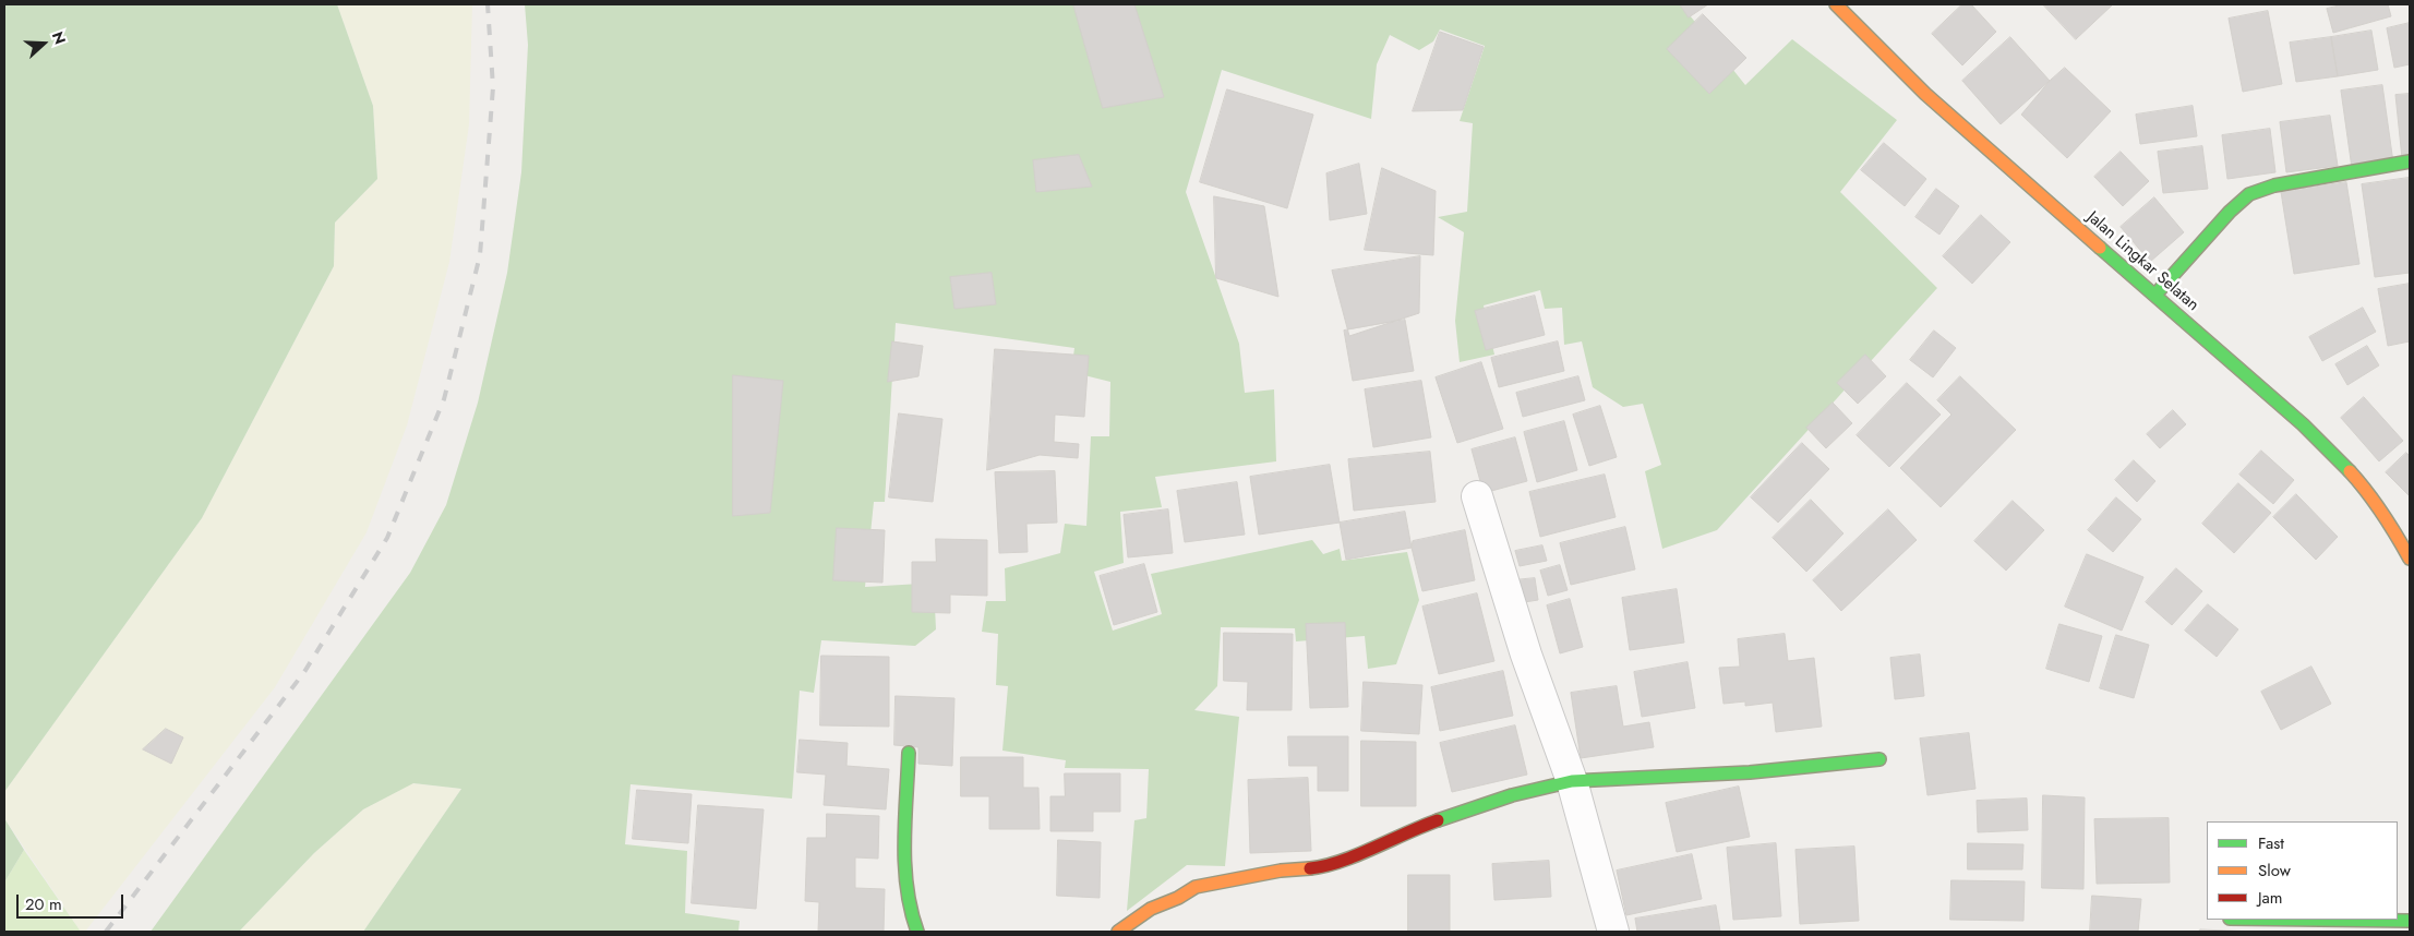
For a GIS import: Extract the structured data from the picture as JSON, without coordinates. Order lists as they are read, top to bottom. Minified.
{"streets":{"street":["Jalan Lingkar Selatan"]},"legend":["Fast","Slow","Jam"],"scale_bar":"20 m","north":"right"}
